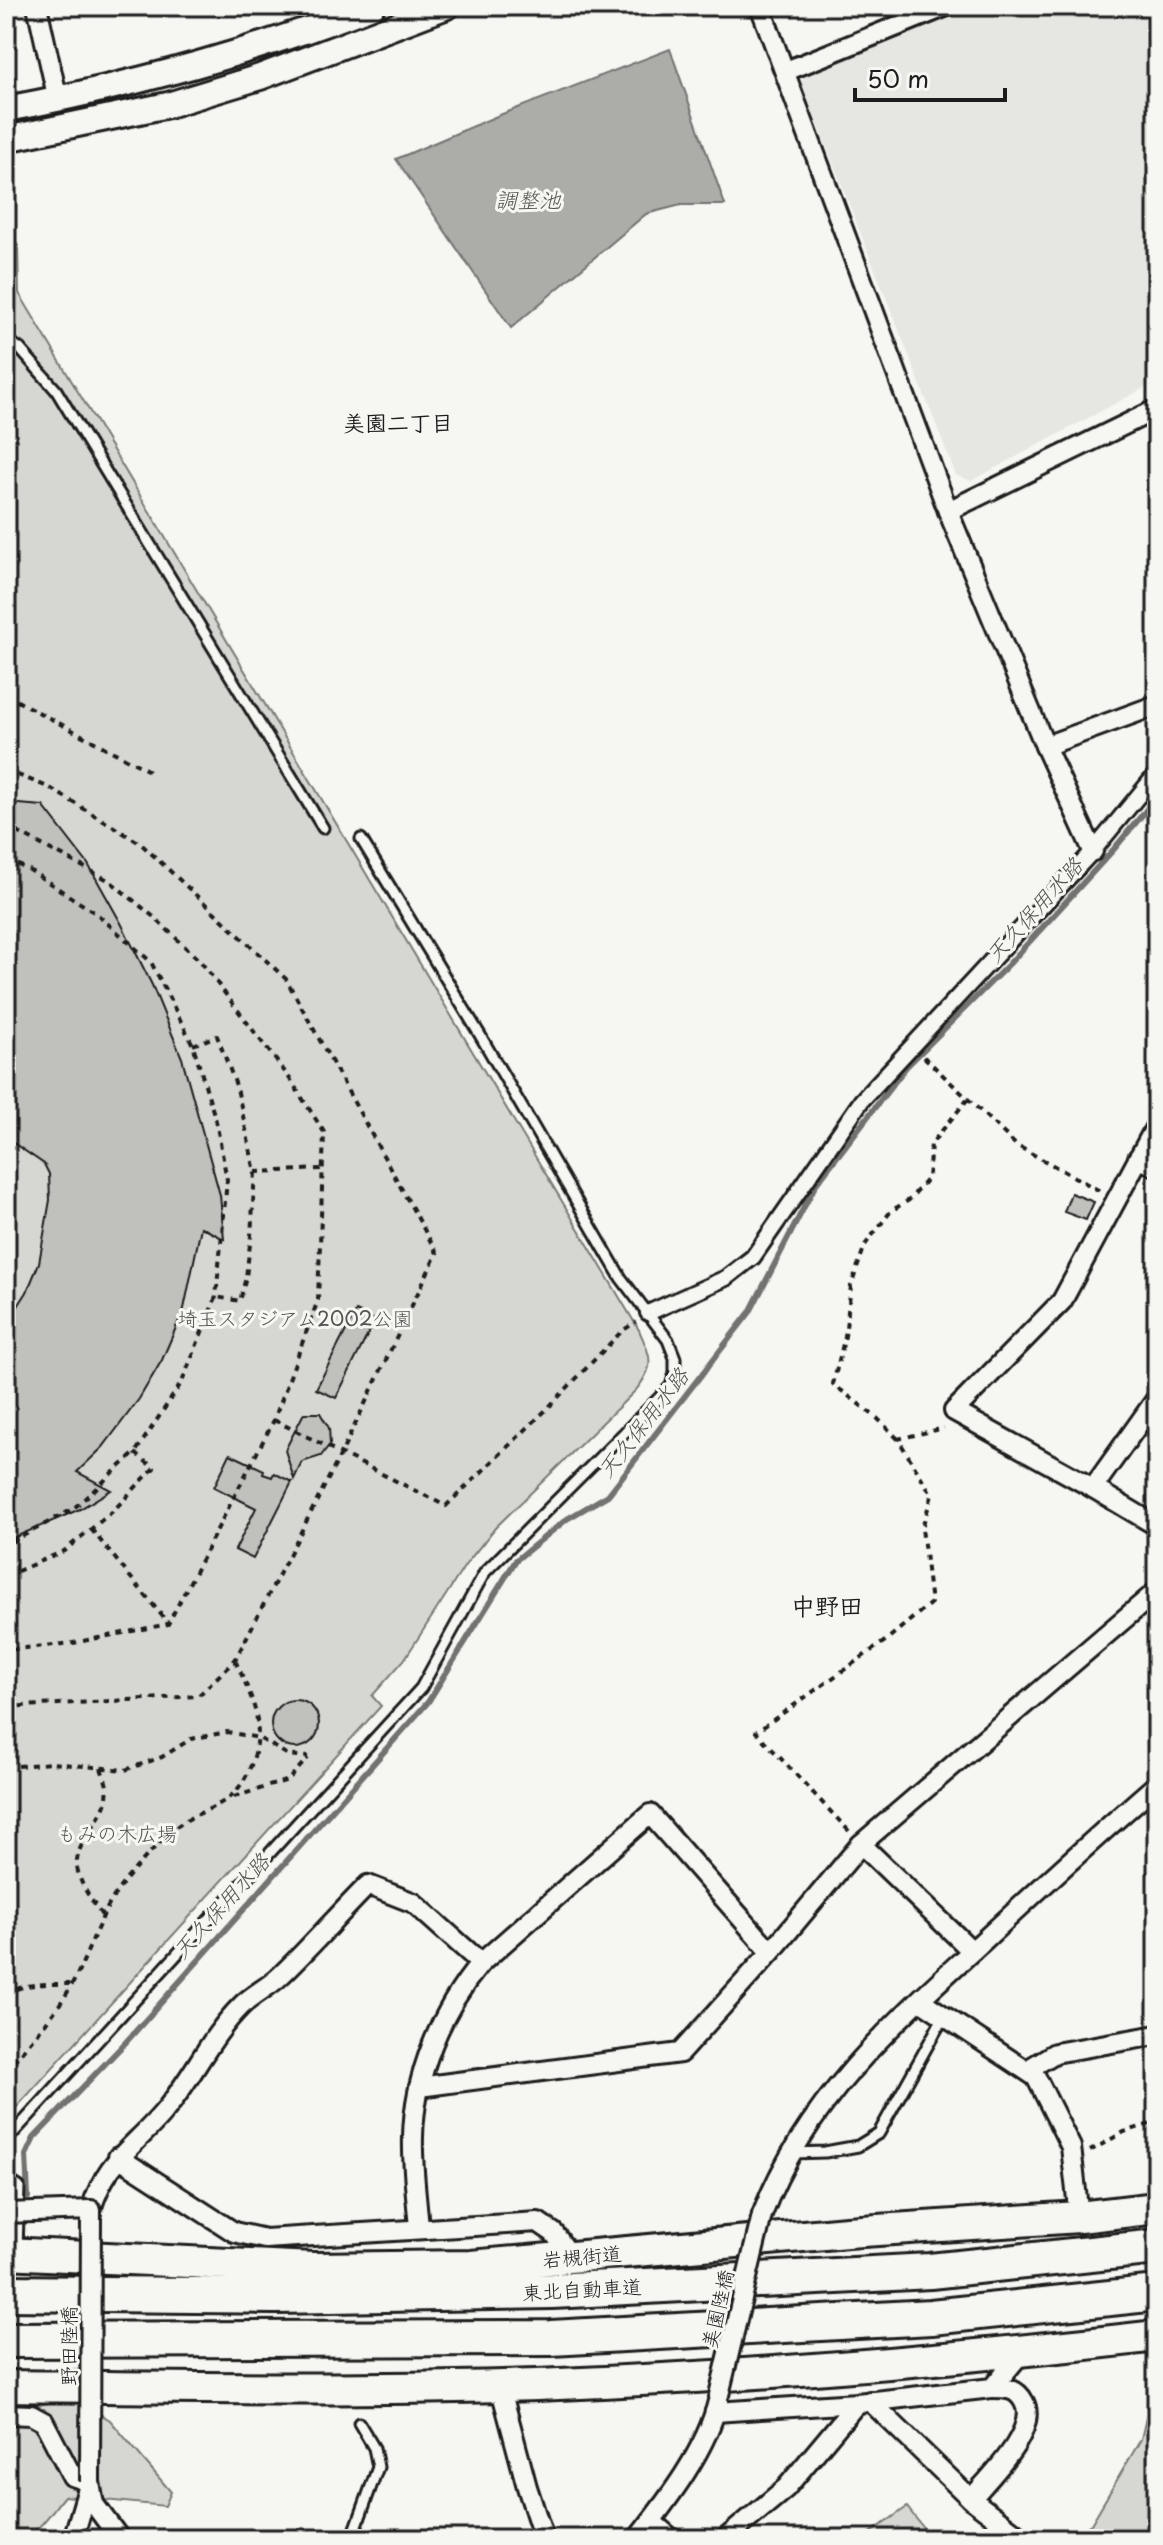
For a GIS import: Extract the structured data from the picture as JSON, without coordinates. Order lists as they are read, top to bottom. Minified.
{"streets":{"highway":["岩槻街道","東北自動車道"],"street":["美園陸橋","野田陸橋"]},"districts":["美園二丁目","中野田"],"water":["調整池","天久保用水路"],"parks":["埼玉スタジアム2002公園","もみの木広場"],"scale_bar":"50 m"}
